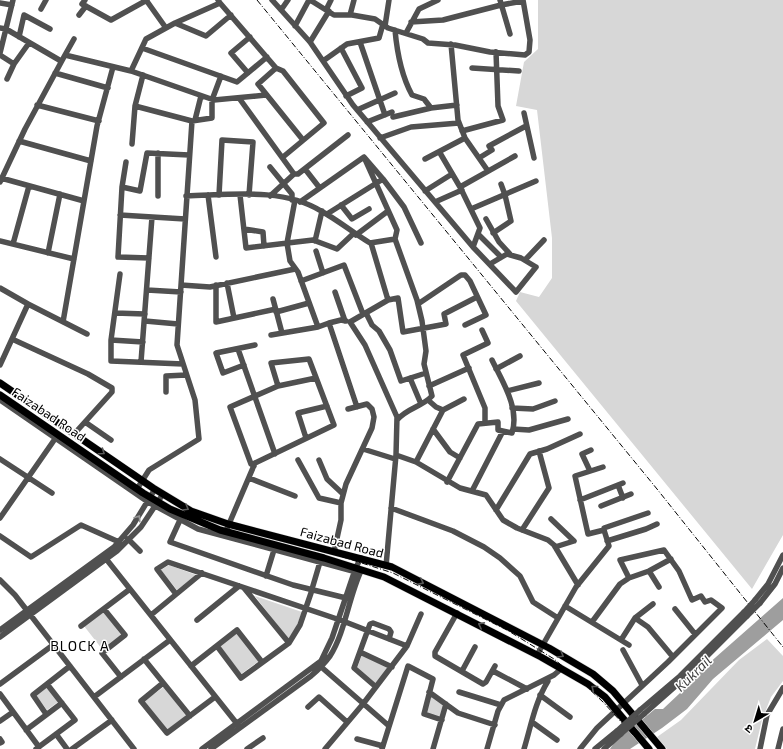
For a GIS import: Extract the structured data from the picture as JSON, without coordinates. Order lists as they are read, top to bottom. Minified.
{"streets":{"main road":["Faizabad Road"]},"districts":["BLOCK A"],"water":["Kukrail"],"north":"bottom left"}
